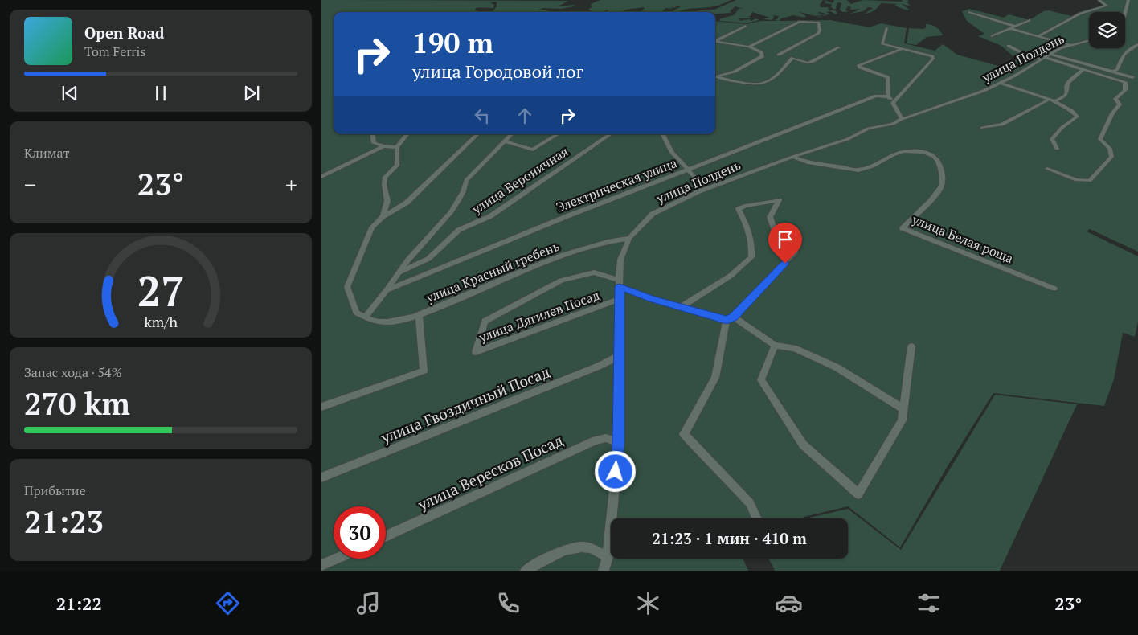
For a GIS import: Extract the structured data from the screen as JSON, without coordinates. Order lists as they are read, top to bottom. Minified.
{"streets":{"street":["улица Полдень","улица Вероничная","Электрическая улица","улица Белая роща","улица Красный гребень","улица Дягилев Посад","улица Гвоздичный Посад","улица Вересков Посад"]},"crossings":[["улица Полдень","улица Белая роща"],["улица Полдень","улица Красный гребень"],["улица Полдень","улица Дягилев Посад"],["улица Полдень","улица Гвоздичный Посад"],["улица Полдень","улица Вересков Посад"],["Электрическая улица","улица Красный гребень"]],"page":{"turn":["190 m","улица Городовой лог"],"song":["Open Road","Tom Ferris"],"tile":["Климат",["Запас хода · 54%","270 km"],["Прибытие","21:23"]],"heat":["−","23°","+"],"limit":"30","trip":"21:23 · 1 мин · 410 m","tabs":["21:22","23°"],"gauge":["27","km/h"]}}
